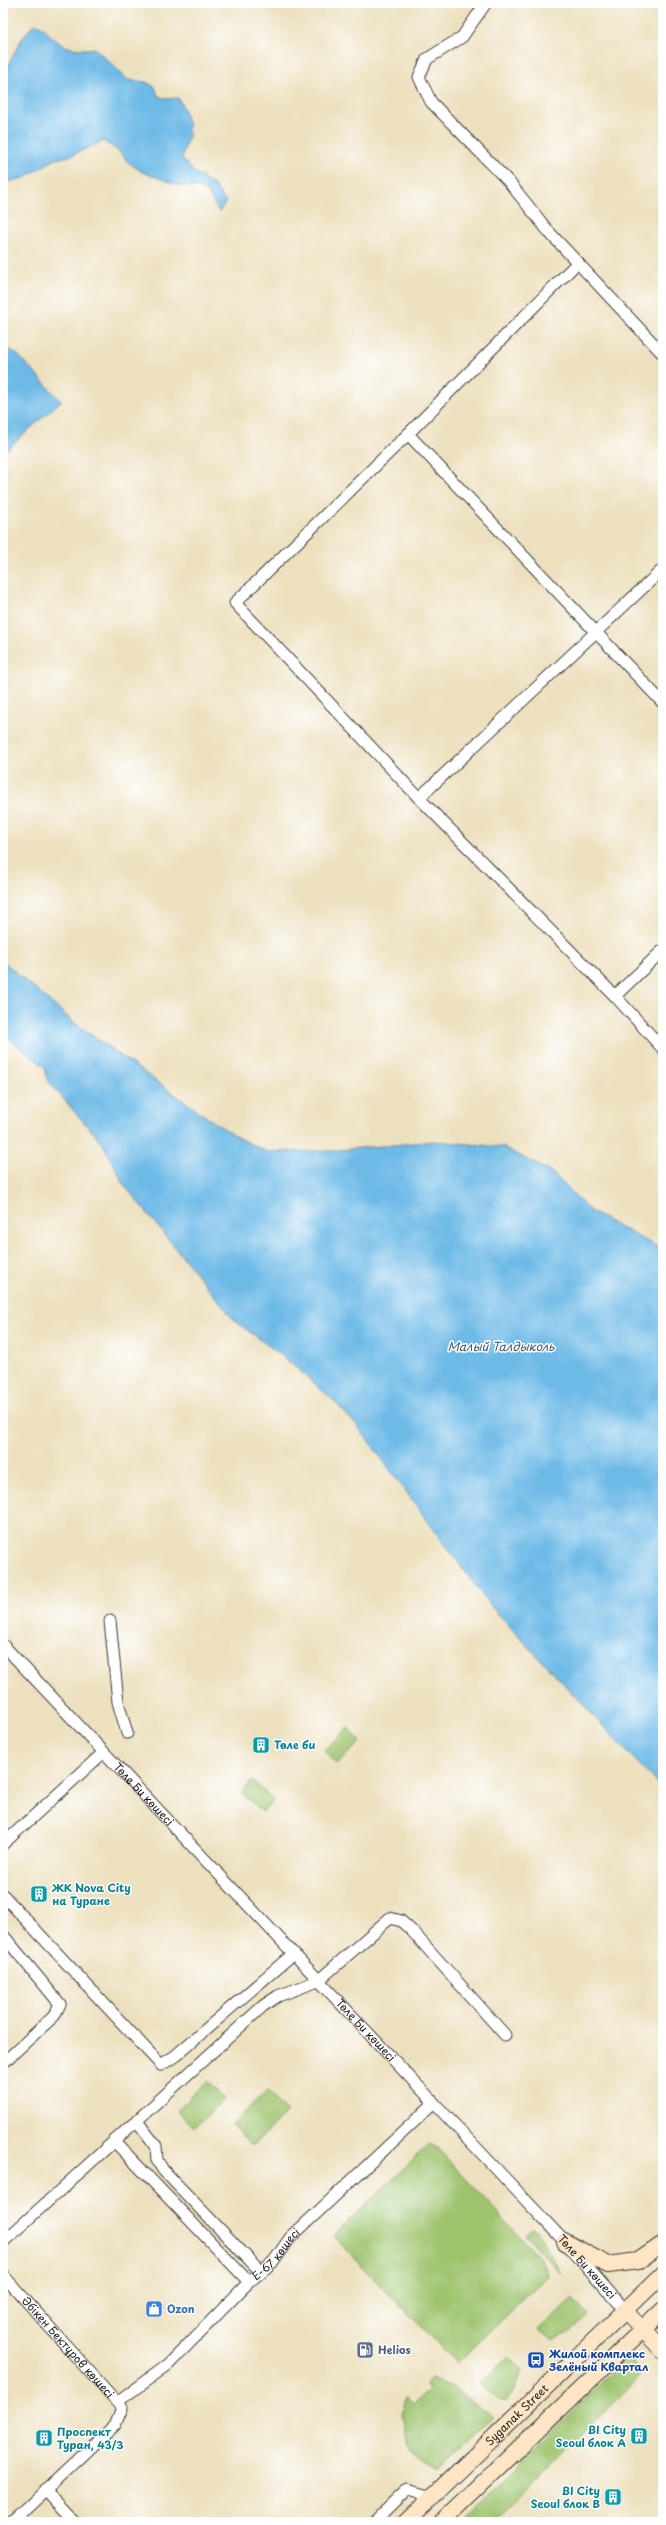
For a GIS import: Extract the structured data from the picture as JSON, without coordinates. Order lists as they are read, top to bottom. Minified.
{"streets":{"main road":["Syganak Street"],"street":["Төле Би көшесі","Е-67 көшесі","Әбікен Бектұров көшесі"]},"crossings":[["Төле Би көшесі","Е-67 көшесі"],["Төле Би көшесі","Syganak Street"],["Е-67 көшесі","Әбікен Бектұров көшесі"]],"water":["Малый Талдыколь"],"places":{"building":["Төле би","ЖК Nova City на Туране","BI City Seoul блок A","Проспект Туран, 43/3","BI City Seoul блок B"],"shop":["Ozon"],"fuel station":["Helios"],"bus stop":["Жилой комплекс Зелёный Квартал"]}}
